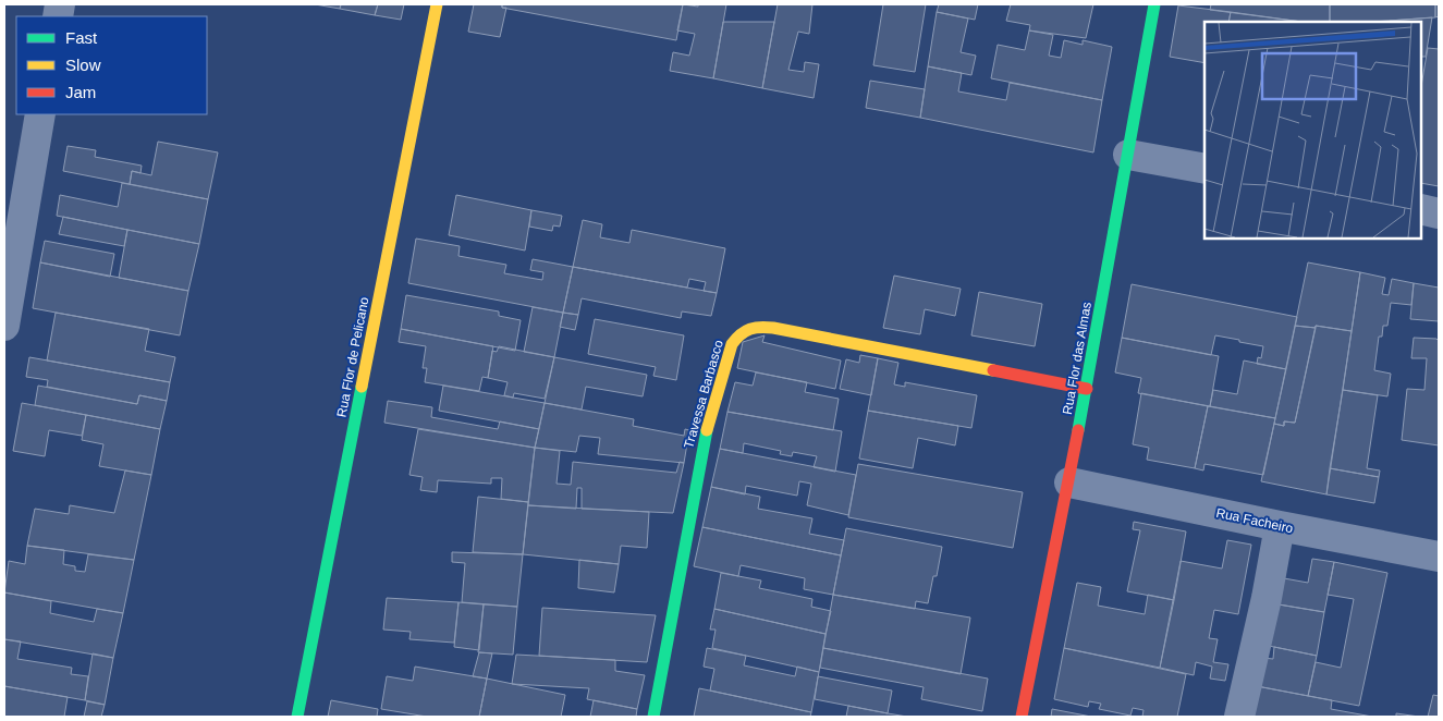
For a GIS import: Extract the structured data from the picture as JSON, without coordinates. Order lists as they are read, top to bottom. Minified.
{"streets":{"street":["Rua Flor de Pelicano","Rua Flor das Almas","Travessa Barbasco","Rua Facheiro"]},"crossings":[["Rua Flor das Almas","Travessa Barbasco"],["Rua Flor das Almas","Rua Facheiro"]],"legend":["Fast","Slow","Jam"]}
